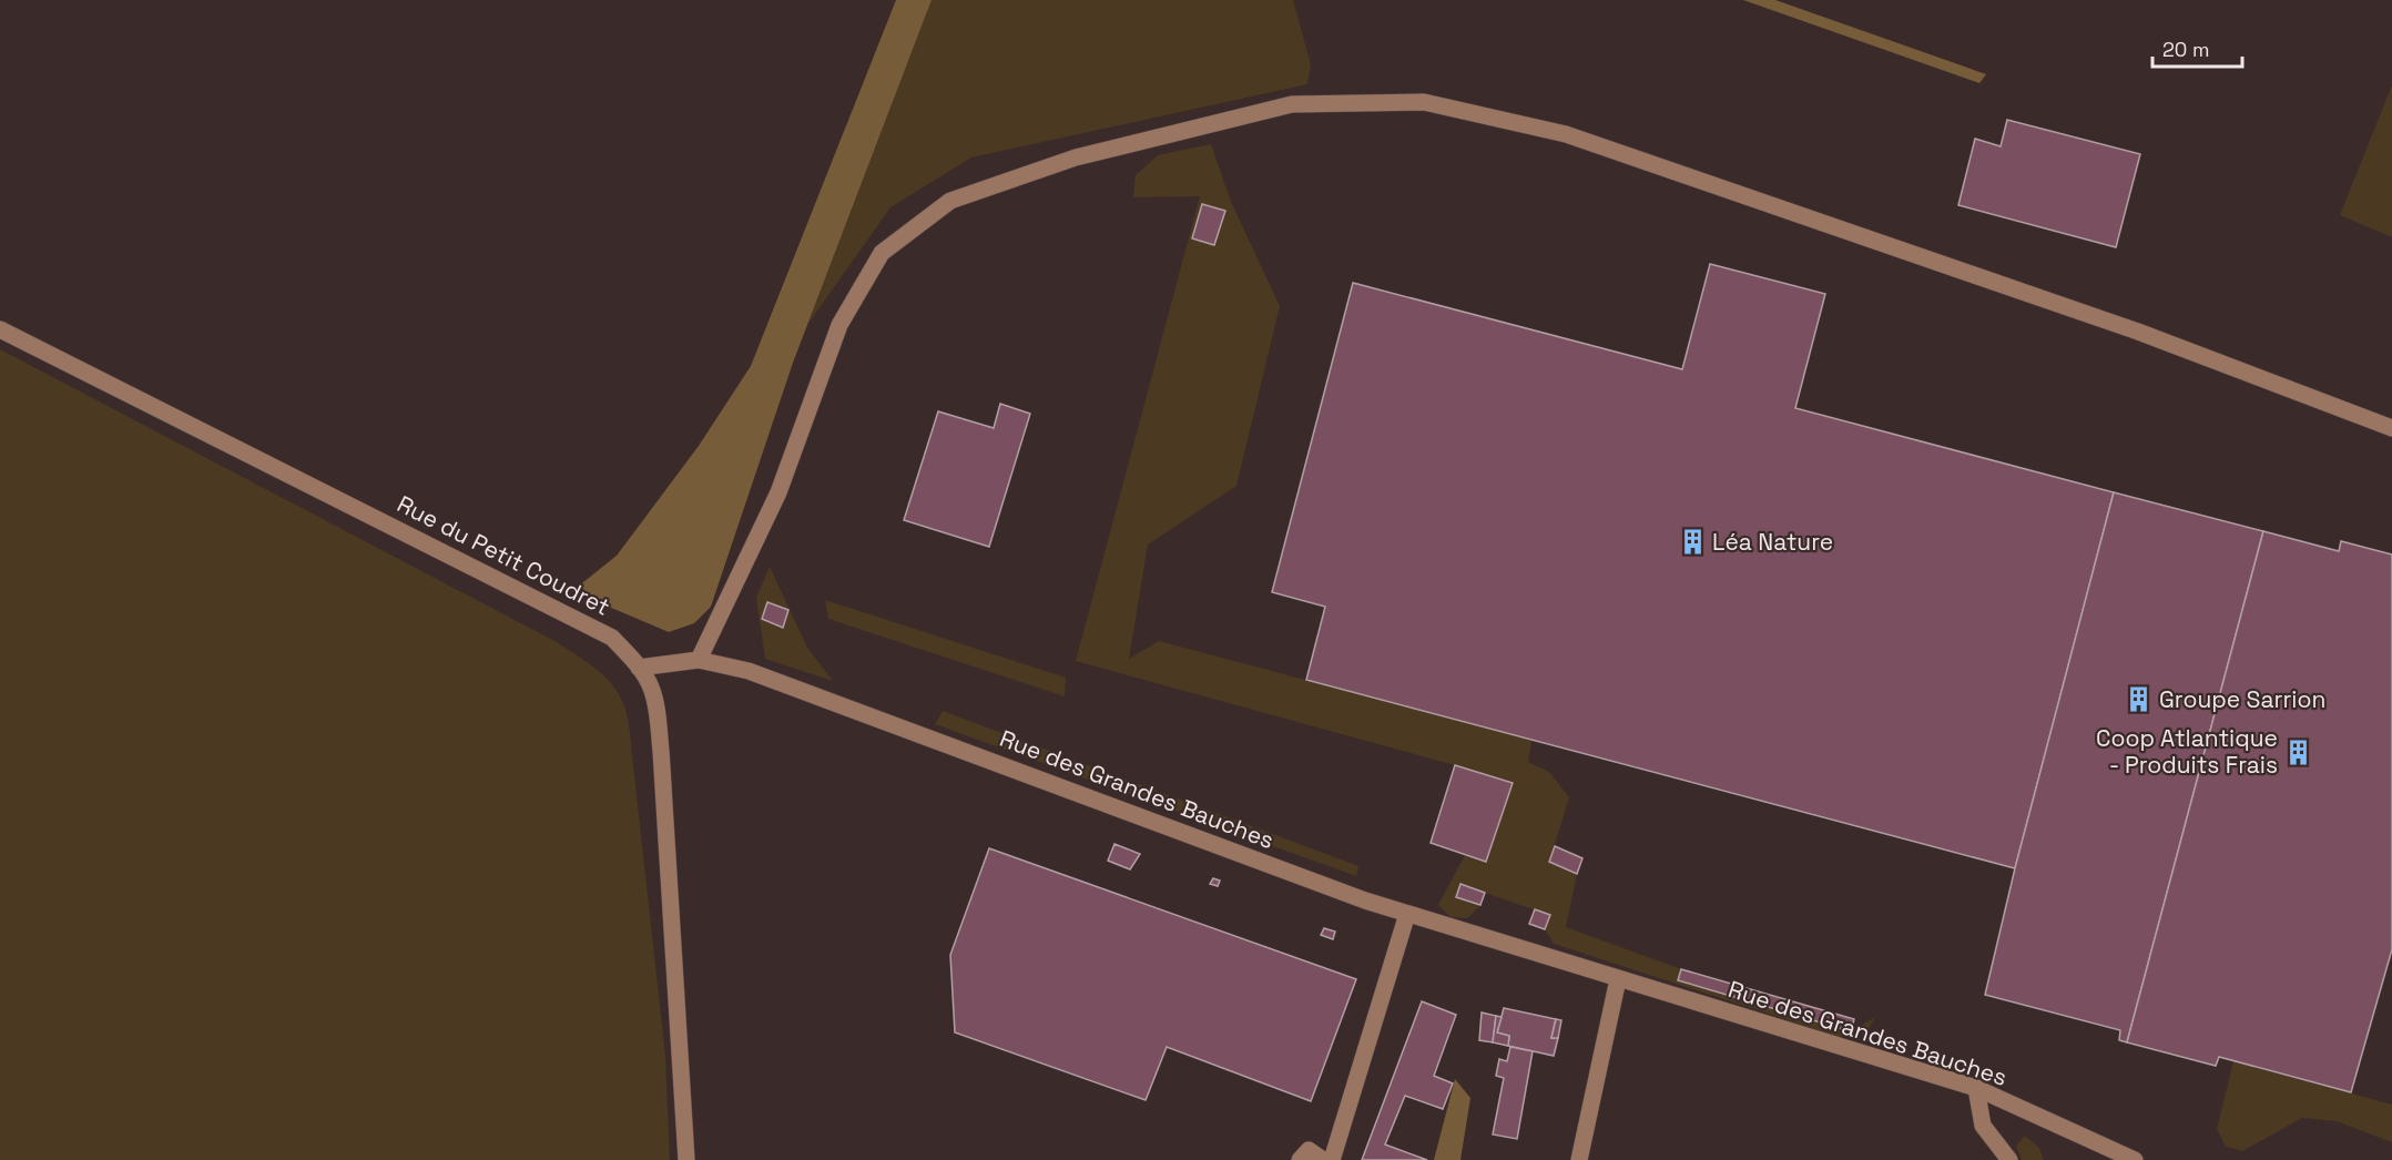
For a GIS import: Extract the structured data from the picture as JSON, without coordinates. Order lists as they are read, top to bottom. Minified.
{"streets":{"street":["Rue du Petit Coudret","Rue des Grandes Bauches"]},"crossings":[["Rue du Petit Coudret","Rue des Grandes Bauches"]],"places":{"building":["Léa Nature","Groupe Sarrion","Coop Atlantique - Produits Frais"]},"scale_bar":"20 m"}
